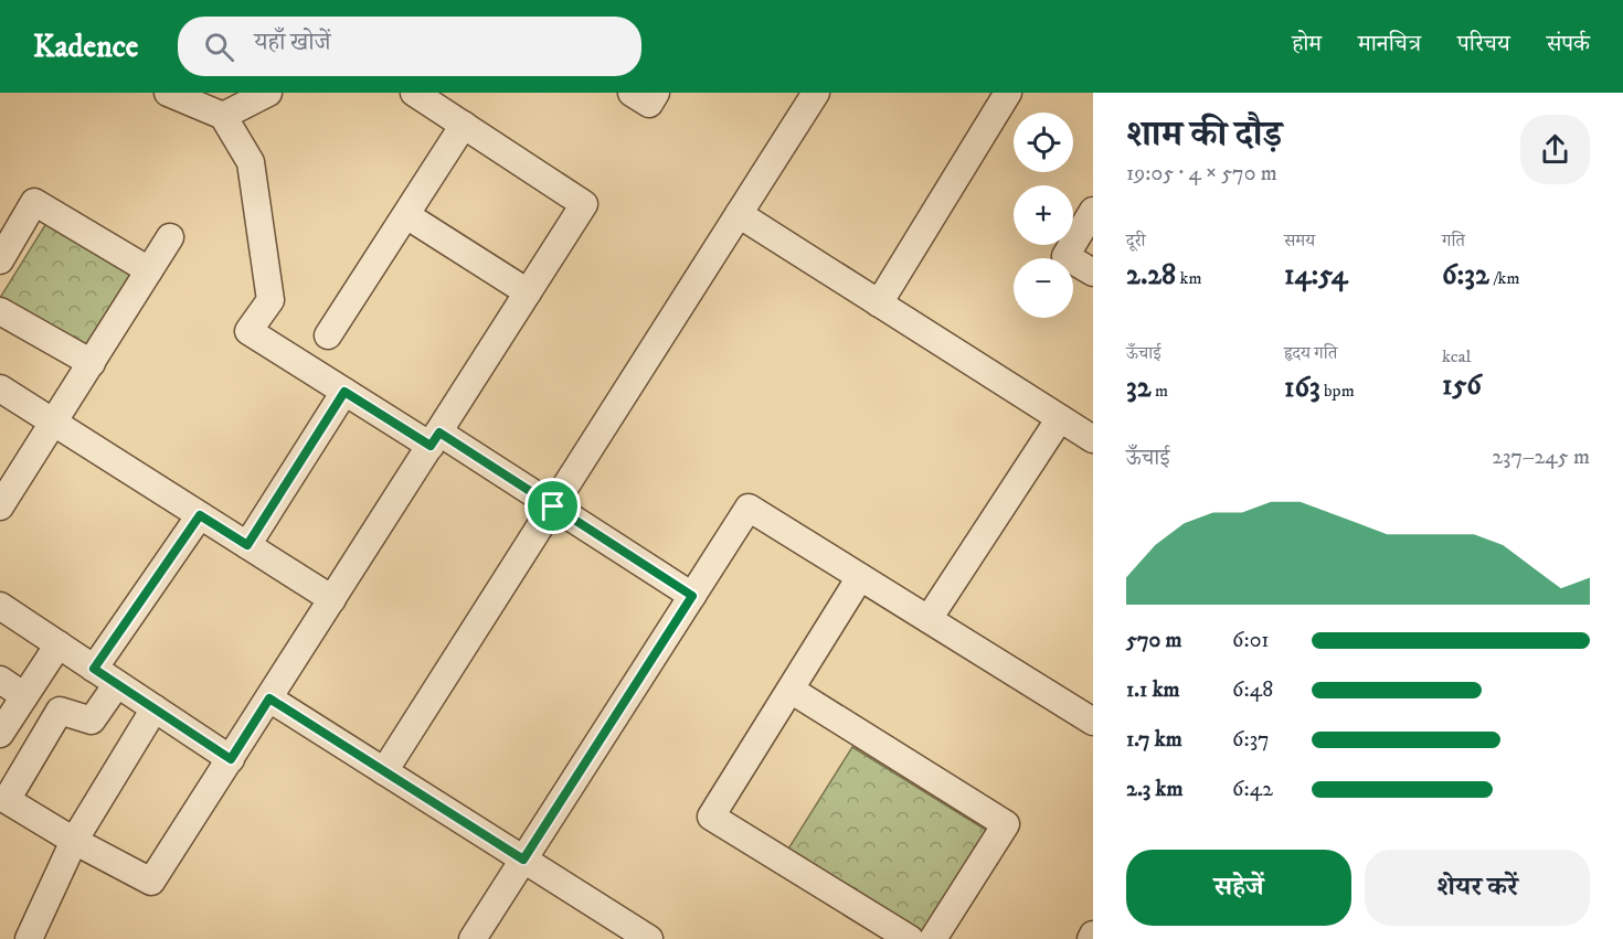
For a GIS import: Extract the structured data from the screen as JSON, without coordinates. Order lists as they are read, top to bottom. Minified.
{"page":{"header":"Kadence","search":"यहाँ खोजें","nav":["होम","मानचित्र","परिचय","संपर्क"],"heading":["शाम की दौड़","19:05 · 4 × 570 m"],"map_buttons":["+","−"],"stats":[["दूरी","2.28 km"],["समय","14:54"],["गति","6:32 /km"],["ऊँचाई","32 m"],["हृदय गति","163 bpm"],["kcal","156"]],"chart":["ऊँचाई","237–245 m"],"list":[{"name":"570 m","note":"6:01"},{"name":"1.1 km","note":"6:48"},{"name":"1.7 km","note":"6:37"},{"name":"2.3 km","note":"6:42"}],"buttons":["सहेजें","शेयर करें"]}}
